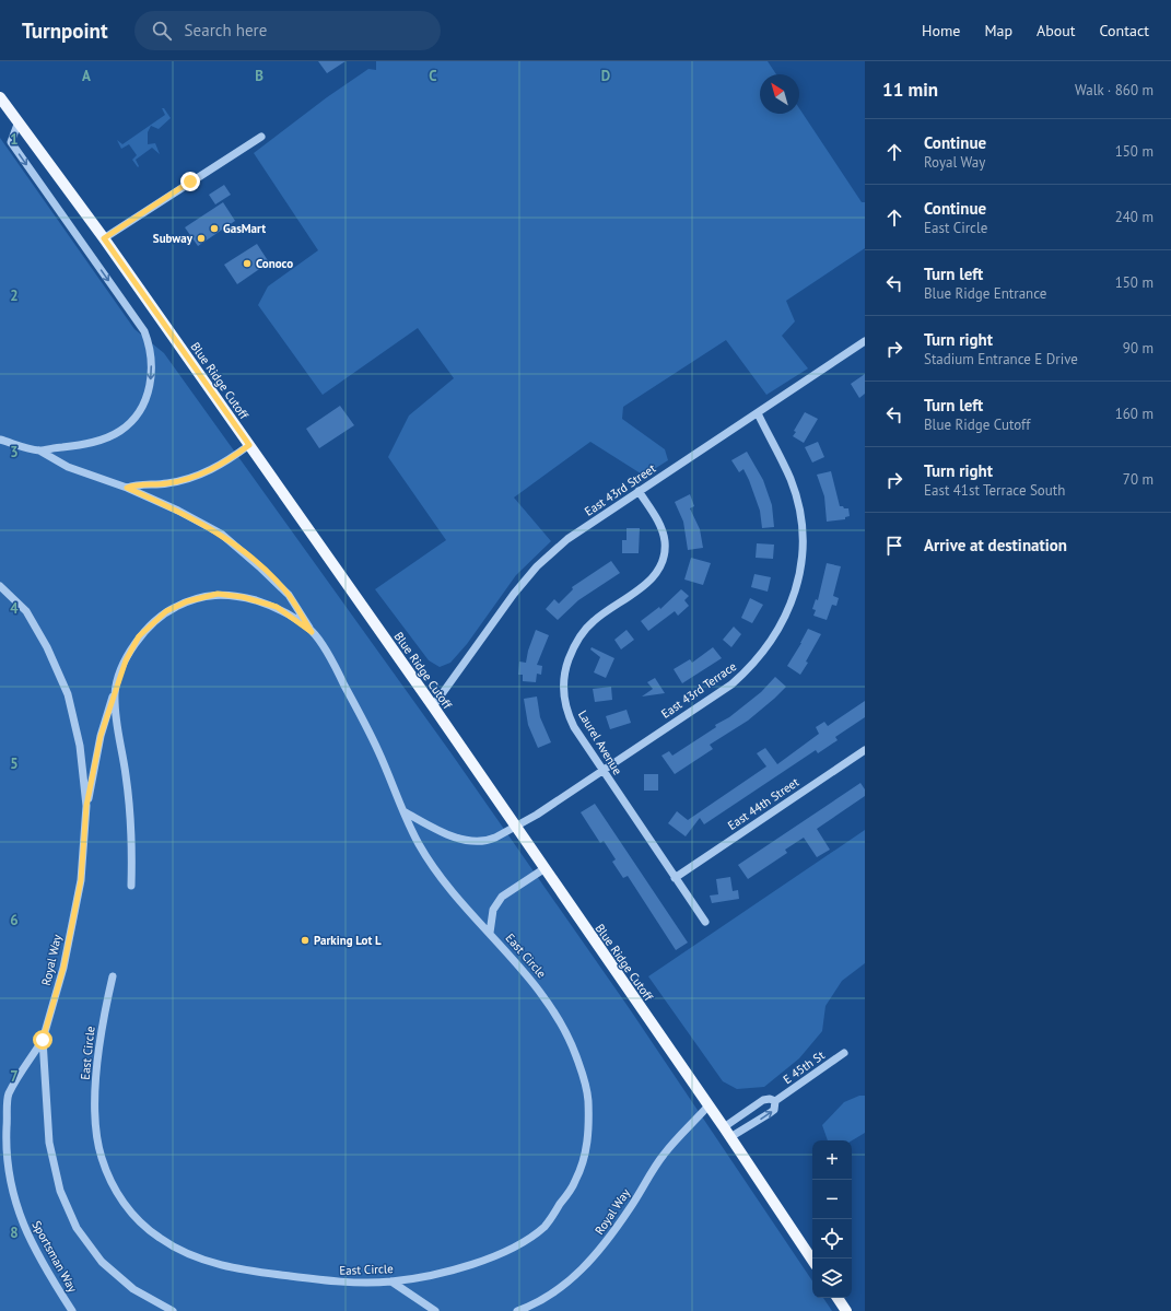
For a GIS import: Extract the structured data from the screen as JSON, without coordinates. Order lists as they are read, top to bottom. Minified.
{"streets":{"main road":["Blue Ridge Cutoff"],"street":["East 43rd Street","East 43rd Terrace","Laurel Avenue","East 44th Street","East Circle","Royal Way","E 45th St","Sportsman Way"]},"crossings":[["Blue Ridge Cutoff","East 43rd Street"],["Blue Ridge Cutoff","East 43rd Terrace"],["Blue Ridge Cutoff","East Circle"],["Blue Ridge Cutoff","Royal Way"],["Blue Ridge Cutoff","E 45th St"],["East 43rd Street","East 43rd Terrace"],["East 43rd Street","Laurel Avenue"],["East 43rd Terrace","Laurel Avenue"],["Laurel Avenue","East 44th Street"],["East Circle","Royal Way"],["Royal Way","Sportsman Way"]],"places":["GasMart","Subway","Conoco","Parking Lot L"],"north":"top left","page":{"header":"Turnpoint","search":"Search here","nav":["Home","Map","About","Contact"],"heading":["11 min","Walk · 860 m"],"list":[["Continue","Royal Way","150 m"],["Continue","East Circle","240 m"],["Turn left","Blue Ridge Entrance","150 m"],["Turn right","Stadium Entrance E Drive","90 m"],["Turn left","Blue Ridge Cutoff","160 m"],["Turn right","East 41st Terrace South","70 m"],"Arrive at destination"],"map_buttons":["+","−"]},"grid":{"columns":["A","B","C","D"],"rows":["1","2","3","4","5","6","7","8"]}}
